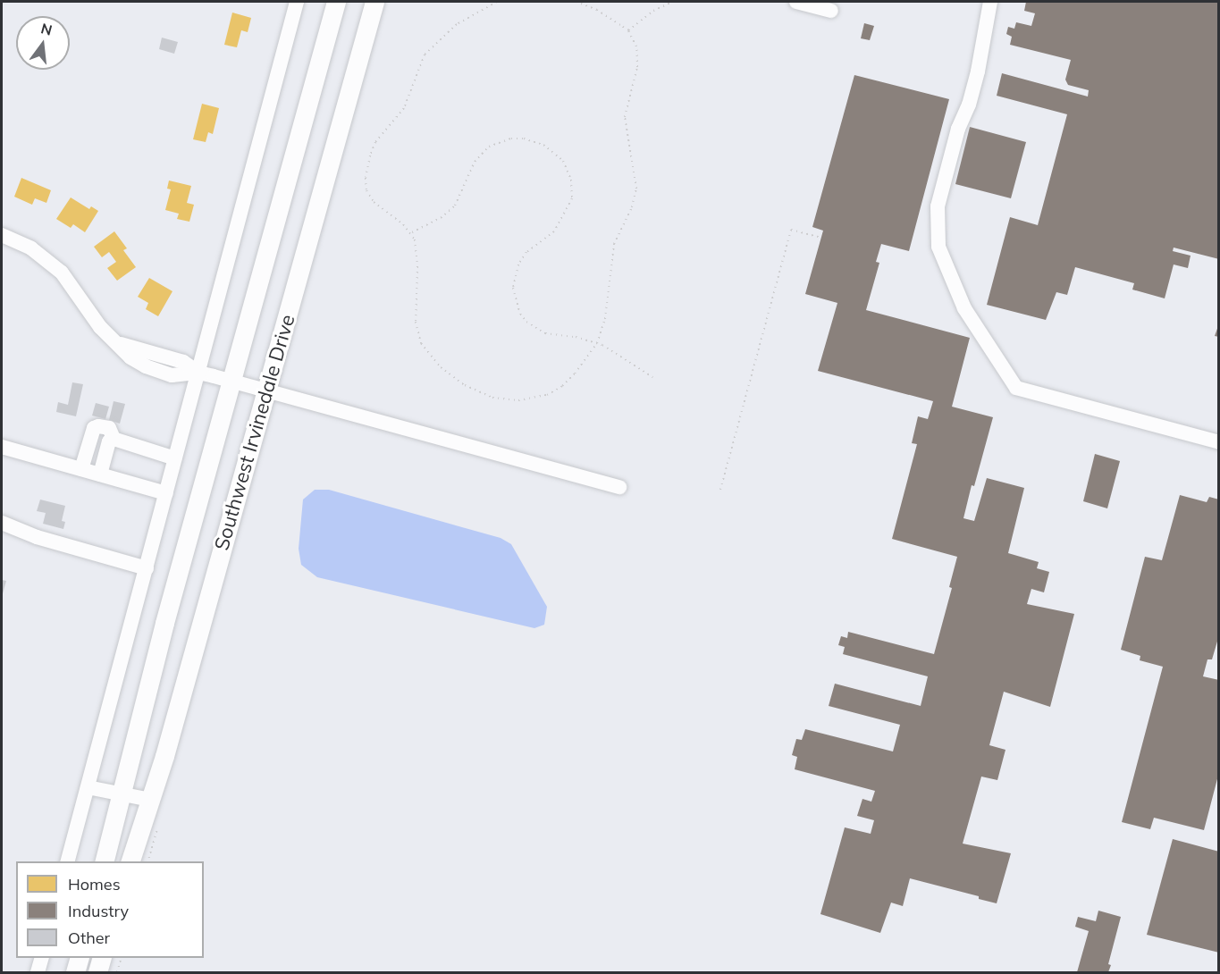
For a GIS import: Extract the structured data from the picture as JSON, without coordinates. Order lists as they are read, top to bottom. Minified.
{"streets":{"main road":["Southwest Irvinedale Drive"]},"legend":["Homes","Industry","Other"],"north":"top"}
